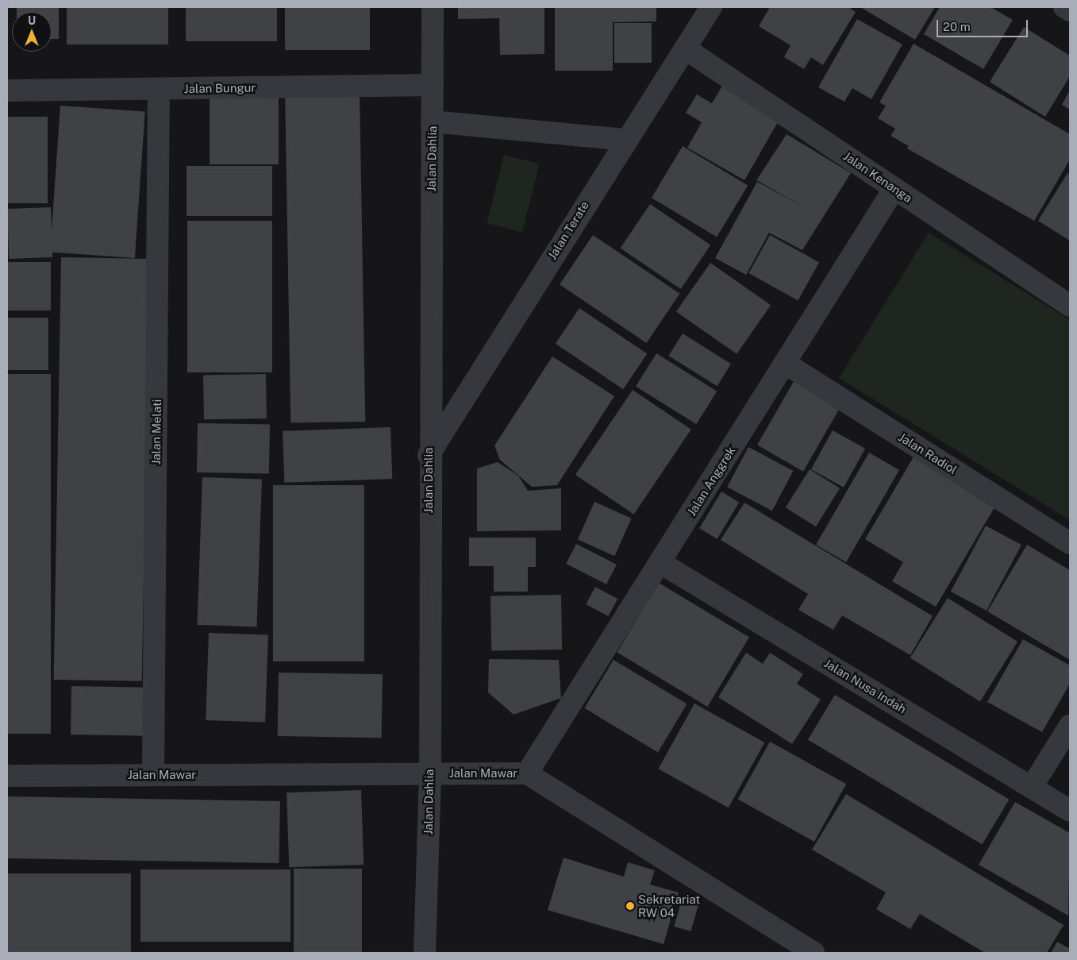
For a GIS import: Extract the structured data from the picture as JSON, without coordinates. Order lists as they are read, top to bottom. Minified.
{"streets":{"street":["Jalan Bungur","Jalan Dahlia","Jalan Kenanga","Jalan Terate","Jalan Melati","Jalan Radiol","Jalan Anggrek","Jalan Nusa Indah","Jalan Mawar"]},"crossings":[["Jalan Bungur","Jalan Dahlia"],["Jalan Bungur","Jalan Melati"],["Jalan Dahlia","Jalan Terate"],["Jalan Dahlia","Jalan Mawar"],["Jalan Kenanga","Jalan Terate"],["Jalan Kenanga","Jalan Anggrek"],["Jalan Melati","Jalan Mawar"],["Jalan Radiol","Jalan Anggrek"],["Jalan Anggrek","Jalan Nusa Indah"],["Jalan Anggrek","Jalan Mawar"]],"places":["Sekretariat RW 04"],"scale_bar":"20 m","north":"top"}
